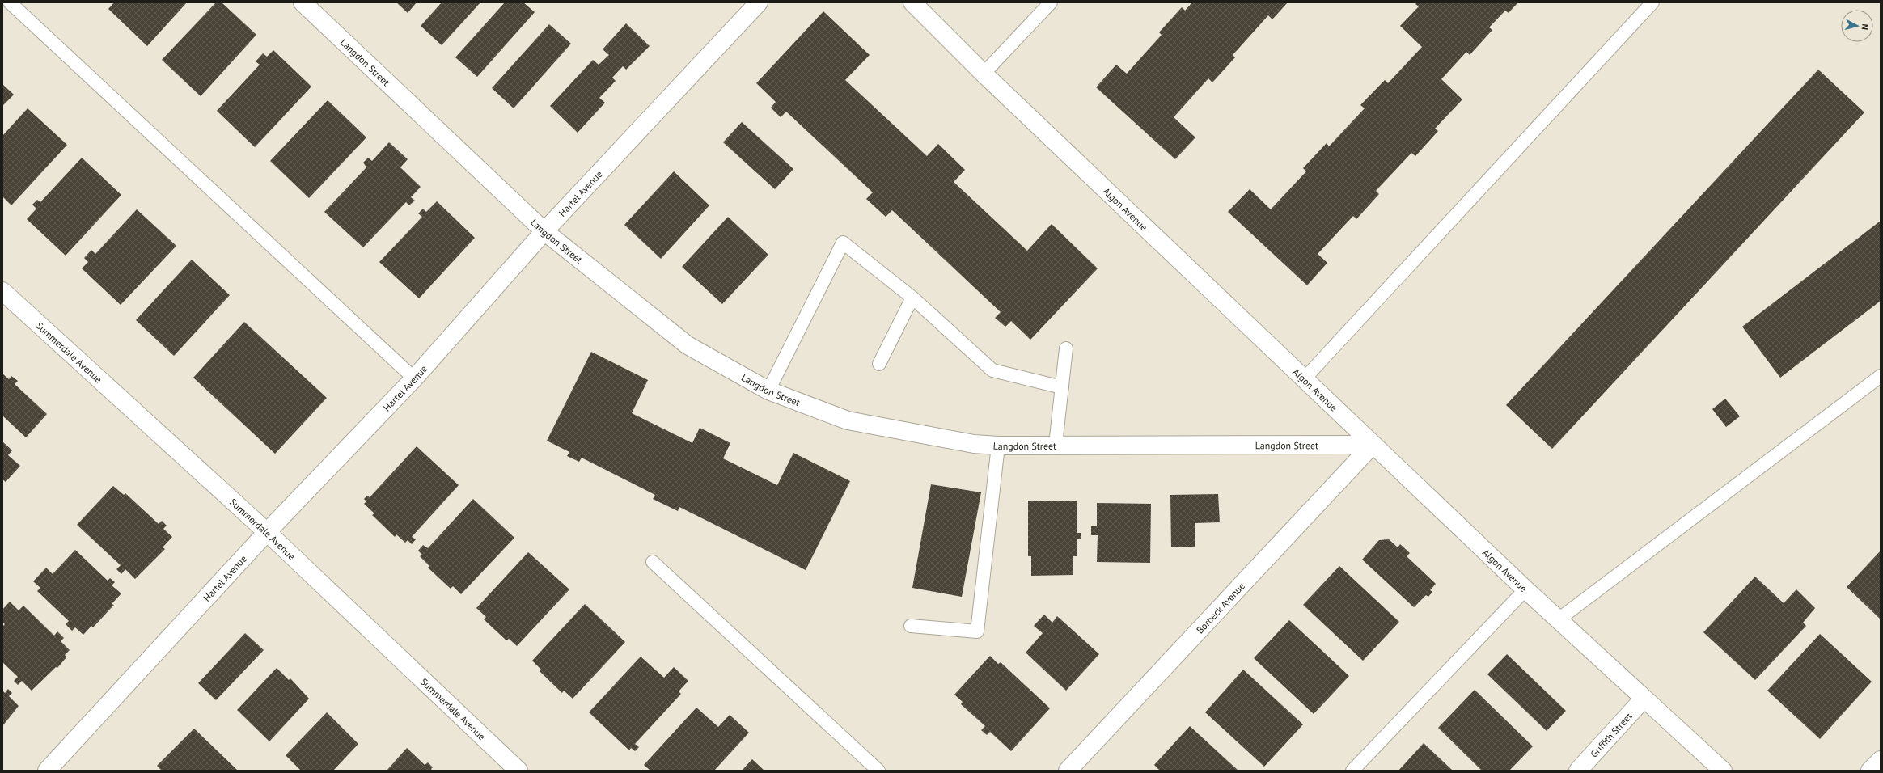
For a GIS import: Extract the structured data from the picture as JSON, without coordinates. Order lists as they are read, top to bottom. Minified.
{"streets":{"street":["Langdon Street","Hartel Avenue","Algon Avenue","Summerdale Avenue","Borbeck Avenue","Griffith Street"]},"crossings":[["Langdon Street","Hartel Avenue"],["Langdon Street","Algon Avenue"],["Langdon Street","Borbeck Avenue"],["Hartel Avenue","Summerdale Avenue"],["Algon Avenue","Borbeck Avenue"],["Algon Avenue","Griffith Street"]],"north":"right"}
